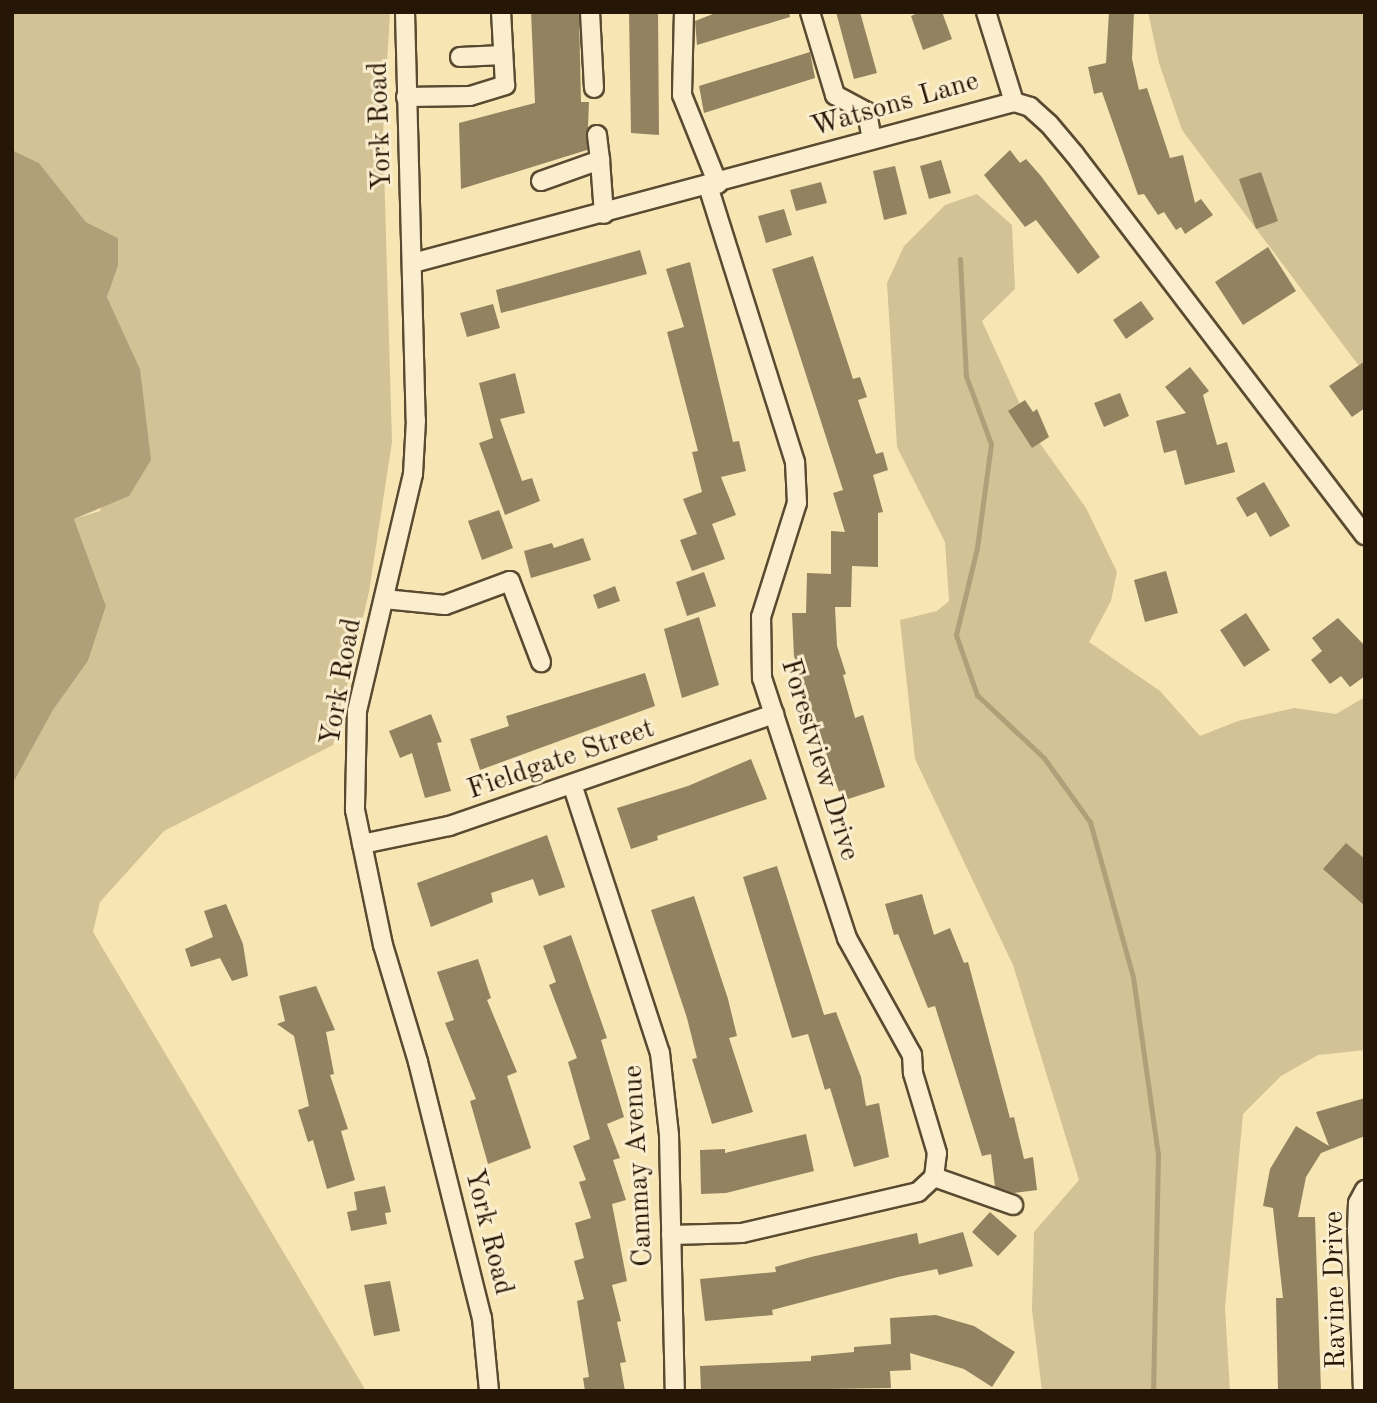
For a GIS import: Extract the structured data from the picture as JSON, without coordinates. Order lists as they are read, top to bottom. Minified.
{"streets":{"street":["Watsons Lane","York Road","Fieldgate Street","Forestview Drive","Cammay Avenue","Ravine Drive"]},"crossings":[["Watsons Lane","York Road"],["Watsons Lane","Forestview Drive"],["York Road","Fieldgate Street"],["Fieldgate Street","Forestview Drive"],["Fieldgate Street","Cammay Avenue"]]}
